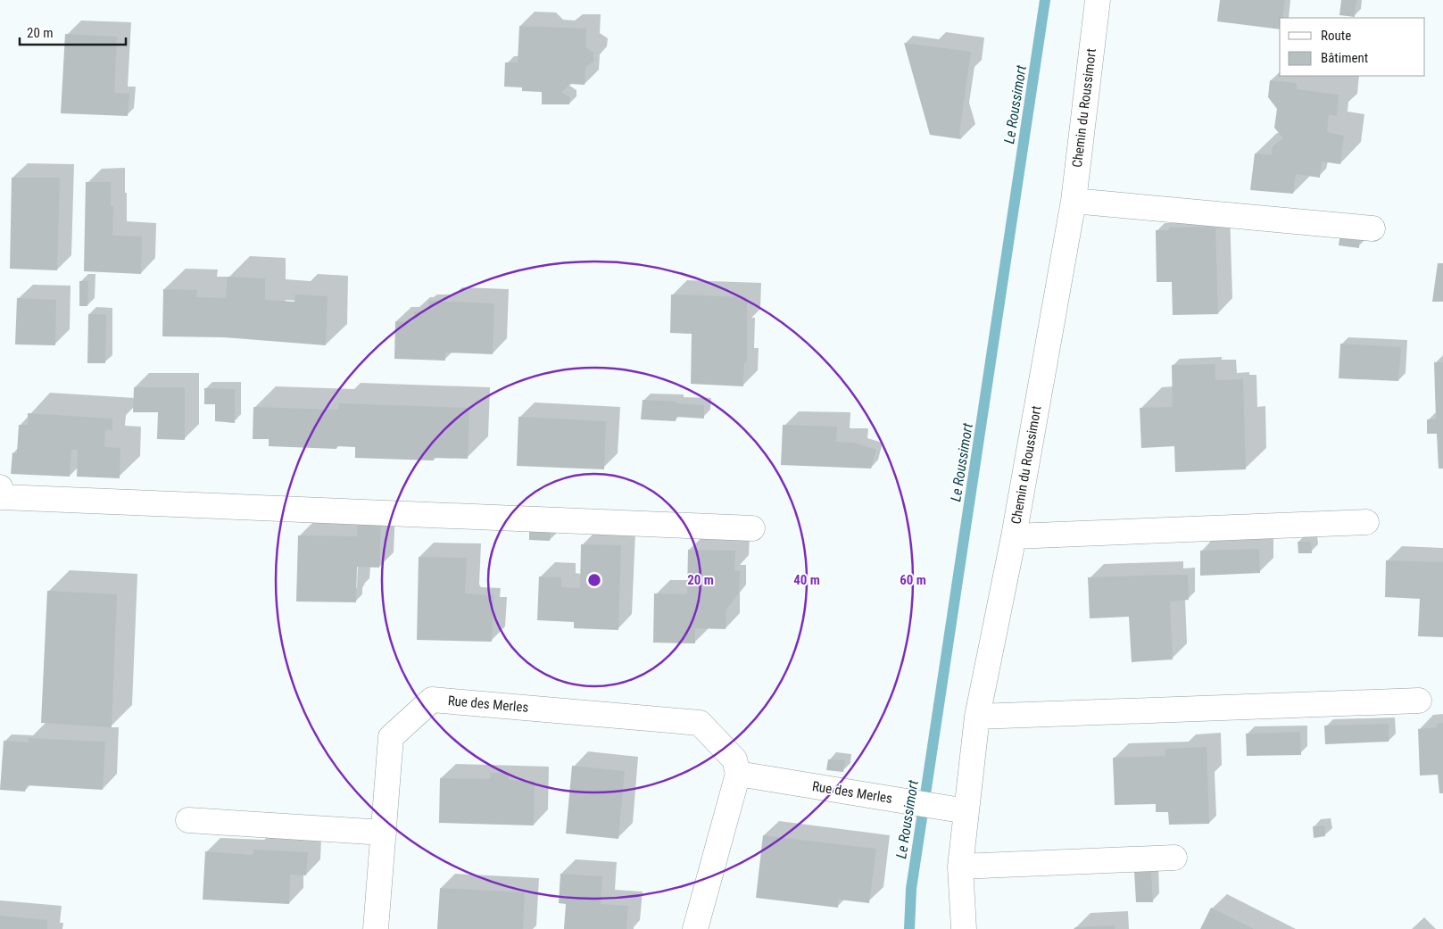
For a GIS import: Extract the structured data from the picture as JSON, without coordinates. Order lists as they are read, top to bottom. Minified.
{"streets":{"street":["Chemin du Roussimort","Rue des Merles"]},"crossings":[["Chemin du Roussimort","Rue des Merles"]],"water":["Le Roussimort"],"legend":["Route","Bâtiment"],"scale_bar":"20 m","rings":["20 m","40 m","60 m"]}
